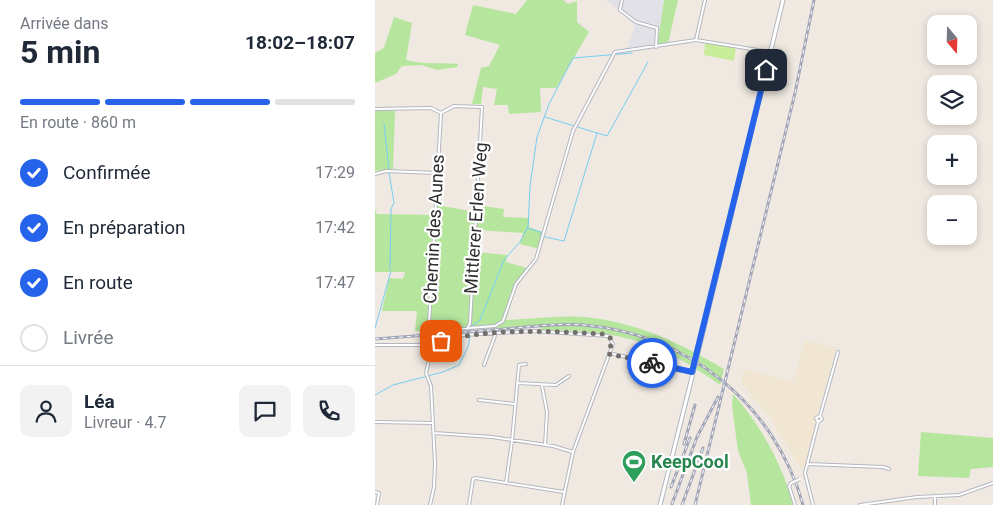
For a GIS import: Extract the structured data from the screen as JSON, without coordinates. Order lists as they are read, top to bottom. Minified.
{"streets":{"street":["Mittlerer Erlen Weg","Chemin des Aunes"]},"crossings":[["Mittlerer Erlen Weg","Chemin des Aunes"]],"places":{"sports":["KeepCool"]},"north":"bottom","page":{"heading":["5 min","Arrivée dans","18:02–18:07"],"panel":["Léa","Livreur · 4.7"],"map_buttons":["+","−"],"bar":"En route · 860 m","list":[["Confirmée","17:29"],["En préparation","17:42"],["En route","17:47"],"Livrée"]}}
